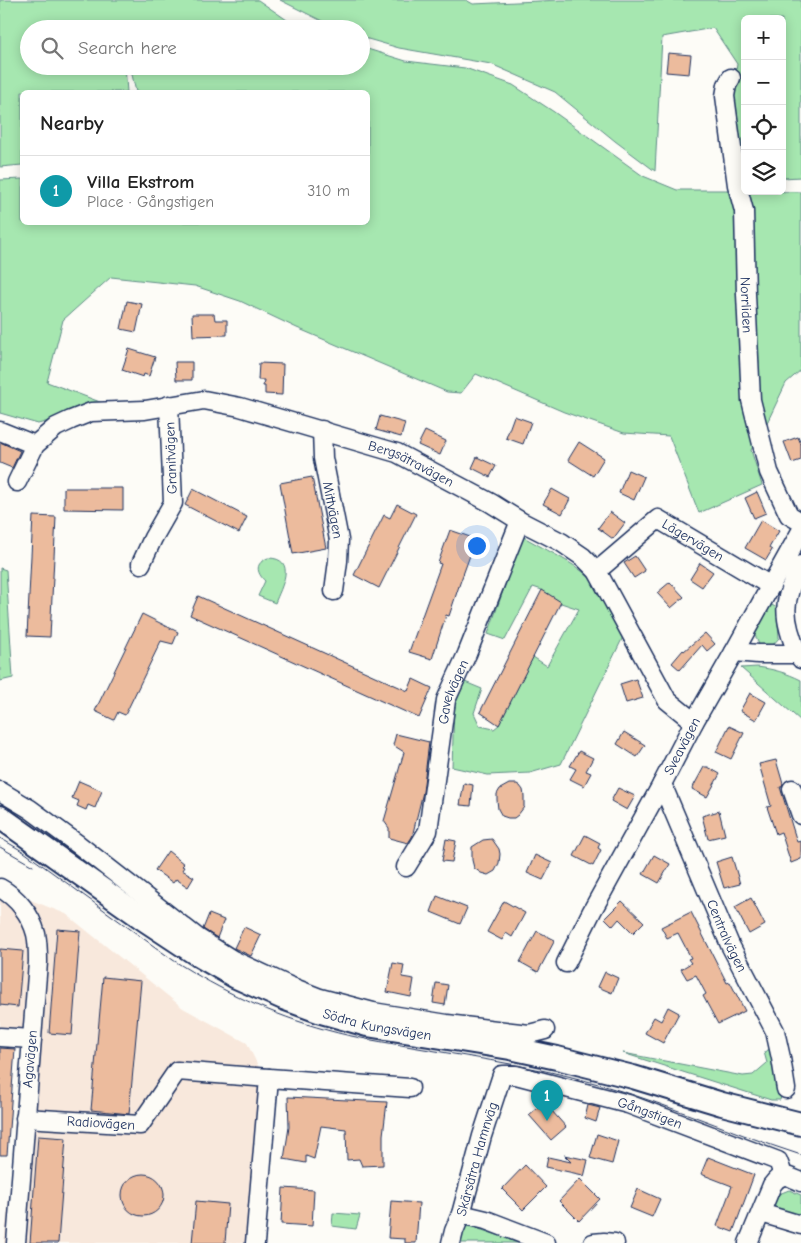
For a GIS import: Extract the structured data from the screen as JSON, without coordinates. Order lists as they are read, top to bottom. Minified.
{"streets":{"main road":["Södra Kungsvägen"],"street":["Norrliden","Granitvägen","Bergsätravägen","Mittvägen","Lägervägen","Gavelvägen","Sveavägen","Centralvägen","Agavägen","Gångstigen","Radiovägen","Skärsätra Hamnväg"]},"crossings":[["Granitvägen","Bergsätravägen"],["Bergsätravägen","Mittvägen"],["Bergsätravägen","Lägervägen"],["Bergsätravägen","Gavelvägen"],["Bergsätravägen","Sveavägen"],["Lägervägen","Sveavägen"],["Sveavägen","Centralvägen"],["Agavägen","Radiovägen"],["Gångstigen","Skärsätra Hamnväg"]],"page":{"map_buttons":["+","−"],"search":"Search here","heading":"Nearby","list":[{"mark":"1","name":"Villa Ekstrom","note":"Place · Gångstigen","value":"310 m"}],"pins":"1"}}
